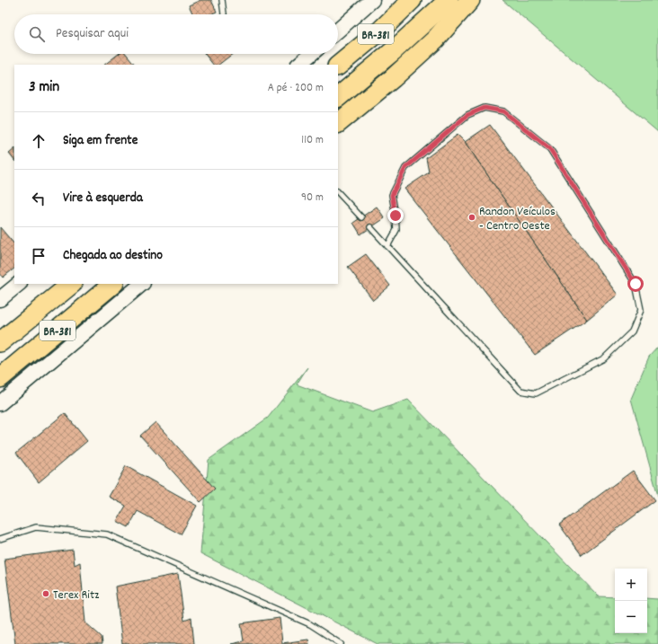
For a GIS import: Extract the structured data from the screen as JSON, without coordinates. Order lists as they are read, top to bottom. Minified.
{"streets":{"highway":["BR-381"]},"places":["Randon Veículos - Centro Oeste","Terex Ritz"],"page":{"search":"Pesquisar aqui","heading":["3 min","A pé · 200 m"],"list":[["Siga em frente","110 m"],["Vire à esquerda","90 m"],"Chegada ao destino"],"map_buttons":["+","−"]}}
